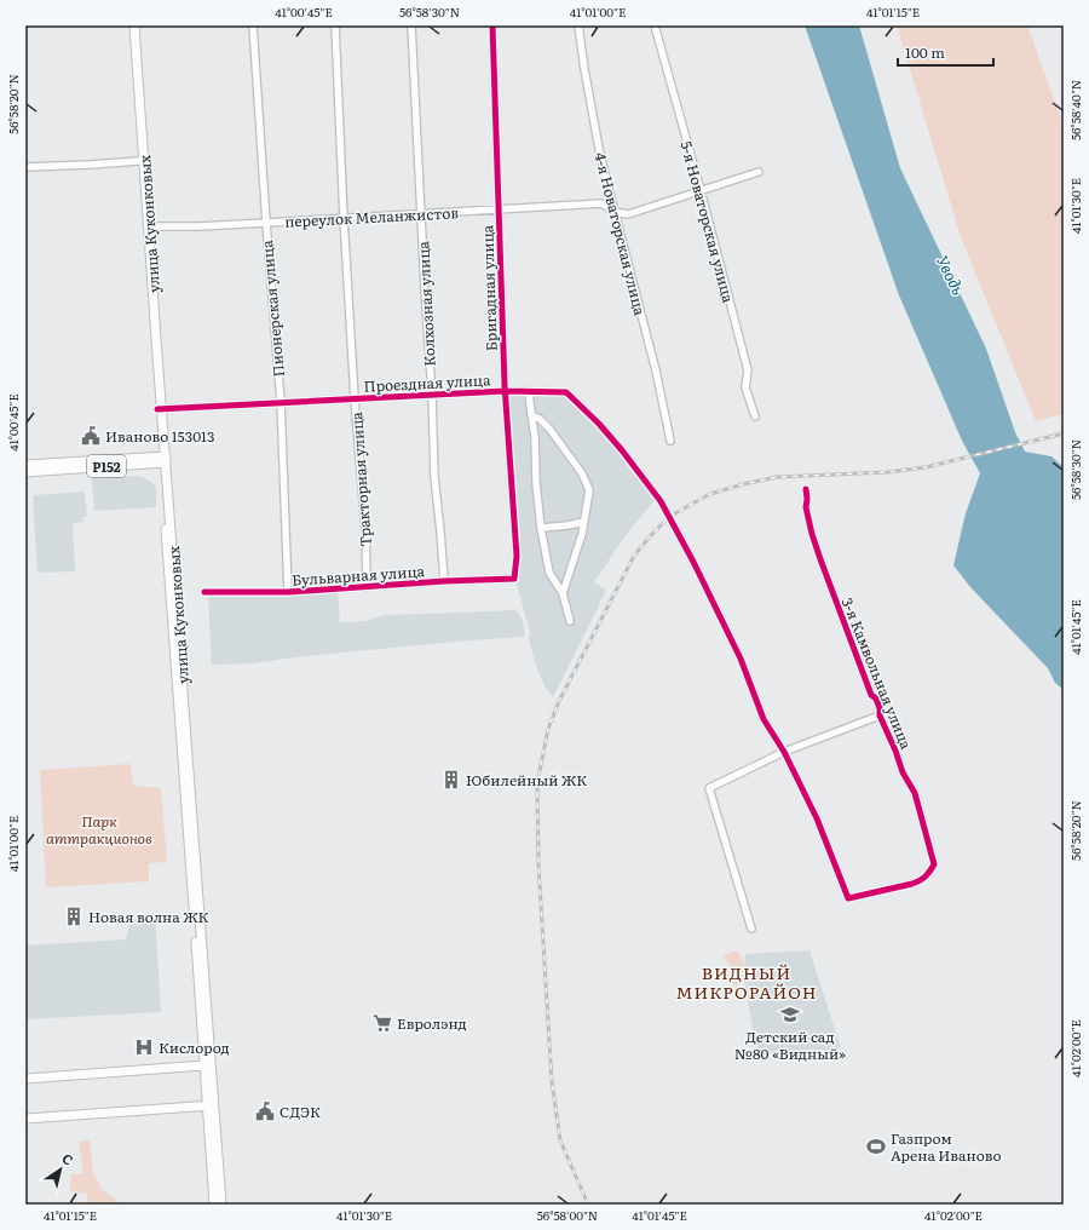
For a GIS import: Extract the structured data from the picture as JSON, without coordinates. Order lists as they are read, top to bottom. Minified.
{"streets":{"main road":["улица Куконковых","Р152"],"street":["переулок Меланжистов","5-я Новаторская улица","4-я Новаторская улица","Бригадная улица","Колхозная улица","Пионерская улица","Проездная улица","Тракторная улица","Бульварная улица","3-я Камвольная улица"]},"crossings":[["переулок Меланжистов","5-я Новаторская улица"],["переулок Меланжистов","улица Куконковых"],["переулок Меланжистов","4-я Новаторская улица"],["переулок Меланжистов","Бригадная улица"],["переулок Меланжистов","Колхозная улица"],["переулок Меланжистов","Пионерская улица"],["переулок Меланжистов","Тракторная улица"],["улица Куконковых","Проездная улица"],["улица Куконковых","Р152"],["Бригадная улица","Проездная улица"],["Бригадная улица","Бульварная улица"],["Колхозная улица","Проездная улица"],["Колхозная улица","Бульварная улица"],["Пионерская улица","Проездная улица"],["Пионерская улица","Бульварная улица"],["Проездная улица","Тракторная улица"],["Проездная улица","3-я Камвольная улица"],["Тракторная улица","Бульварная улица"]],"districts":["ВИДНЫЙ МИКРОРАЙОН"],"water":["Уводь"],"parks":["Парк аттракционов"],"places":{"public building":["Иваново 153013","СДЭК"],"building":["Юбилейный ЖК","Новая волна ЖК"],"school or university":["Детский сад №80 «Видный»"],"supermarket":["Евролэнд"],"hospital":["Кислород"],"sports":["Газпром Арена Иваново"]},"scale_bar":"100 m","north":"top right","coordinates":["41°00'45\"E","56°58'30\"N","41°01'00\"E","41°01'15\"E","56°58'20\"N","56°58'40\"N","41°01'30\"E","41°01'45\"E","41°02'00\"E","56°58'00\"N"]}
